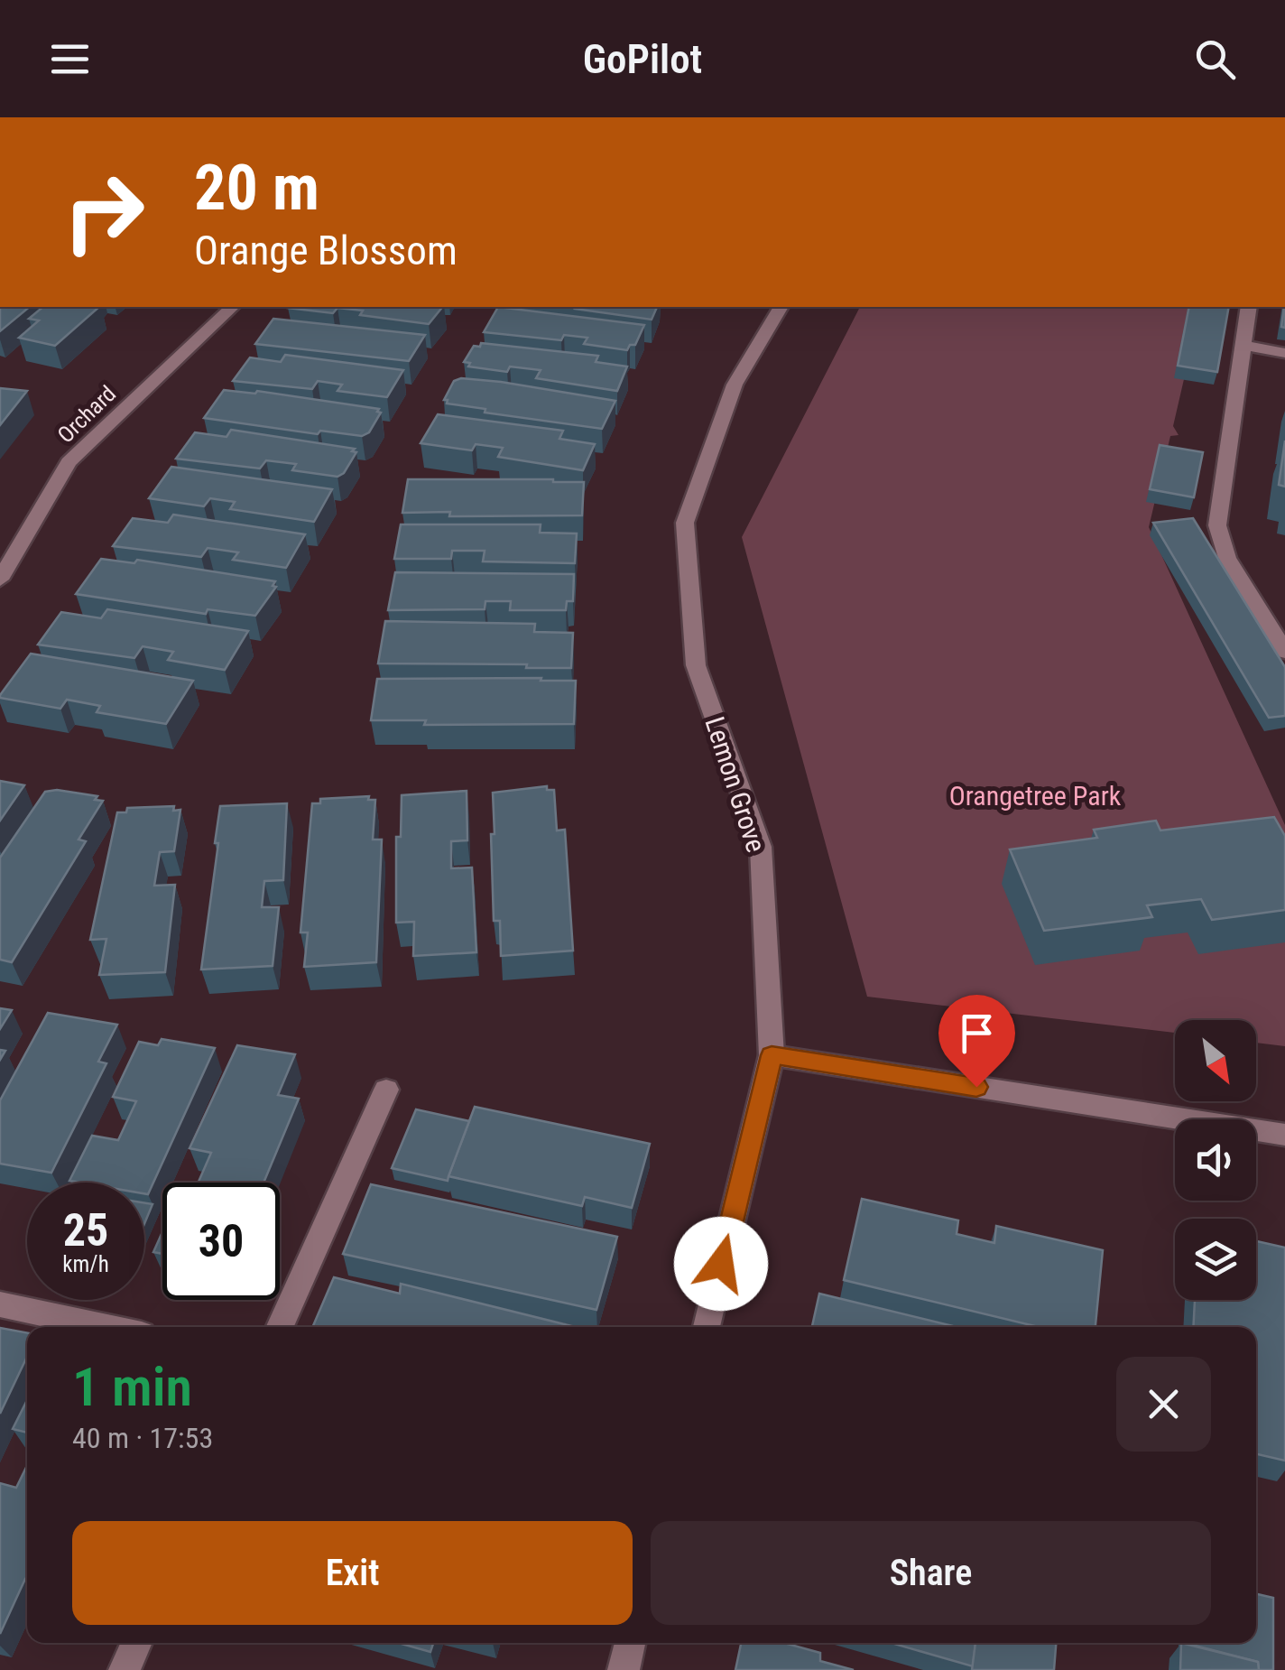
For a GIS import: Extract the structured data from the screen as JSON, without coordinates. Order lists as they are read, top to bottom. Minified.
{"streets":{"street":["Orchard","Lemon Grove"]},"parks":["Orangetree Park"],"north":"bottom right","page":{"header":"GoPilot","turn":["20 m","Orange Blossom"],"speed":"25 km/h","limit":"30","heading":["1 min","40 m · 17:53"],"buttons":["Exit","Share"]}}
